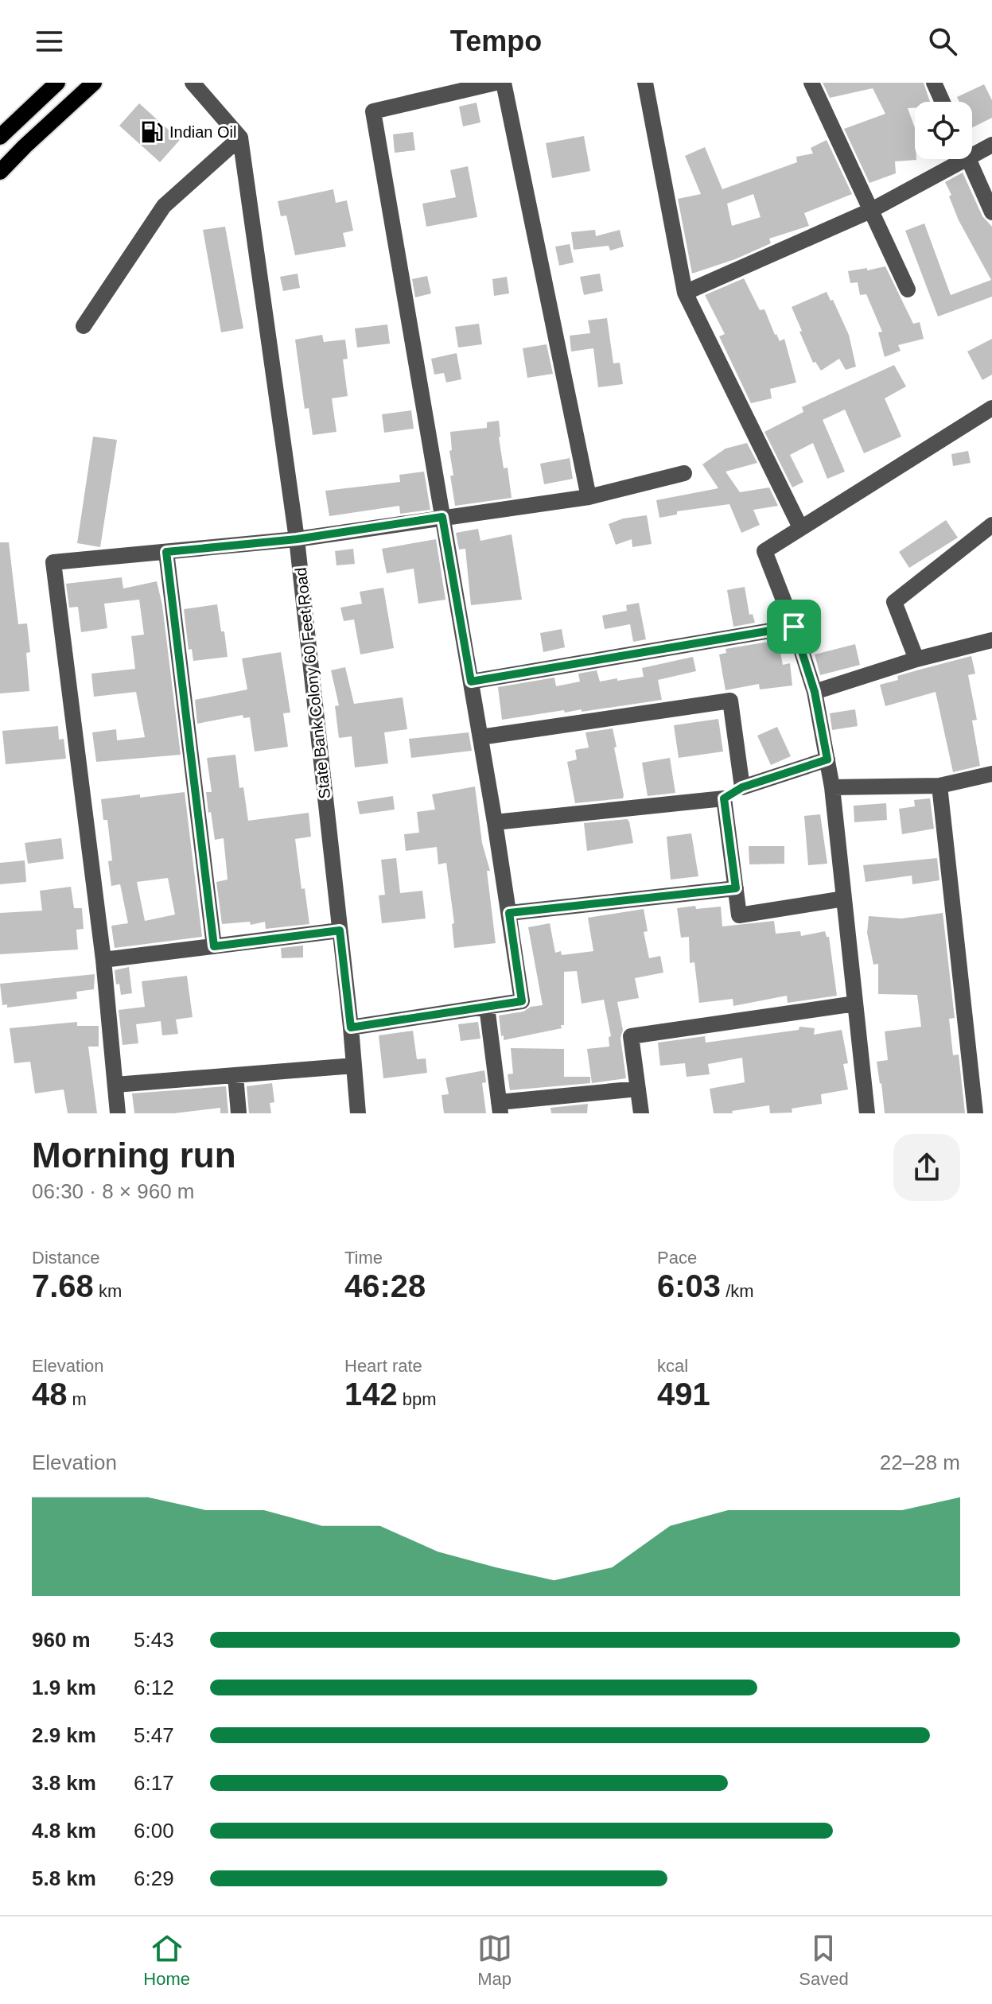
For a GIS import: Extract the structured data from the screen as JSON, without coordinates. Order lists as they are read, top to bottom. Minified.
{"streets":{"street":["State Bank Colony 60 Feet Road"]},"places":{"fuel station":["Indian Oil"]},"page":{"header":"Tempo","heading":["Morning run","06:30 · 8 × 960 m"],"stats":[["Distance","7.68 km"],["Time","46:28"],["Pace","6:03 /km"],["Elevation","48 m"],["Heart rate","142 bpm"],["kcal","491"]],"chart":["Elevation","22–28 m"],"list":[{"name":"960 m","note":"5:43"},{"name":"1.9 km","note":"6:12"},{"name":"2.9 km","note":"5:47"},{"name":"3.8 km","note":"6:17"},{"name":"4.8 km","note":"6:00"},{"name":"5.8 km","note":"6:29"}],"tabs":["Home","Map","Saved"]}}
